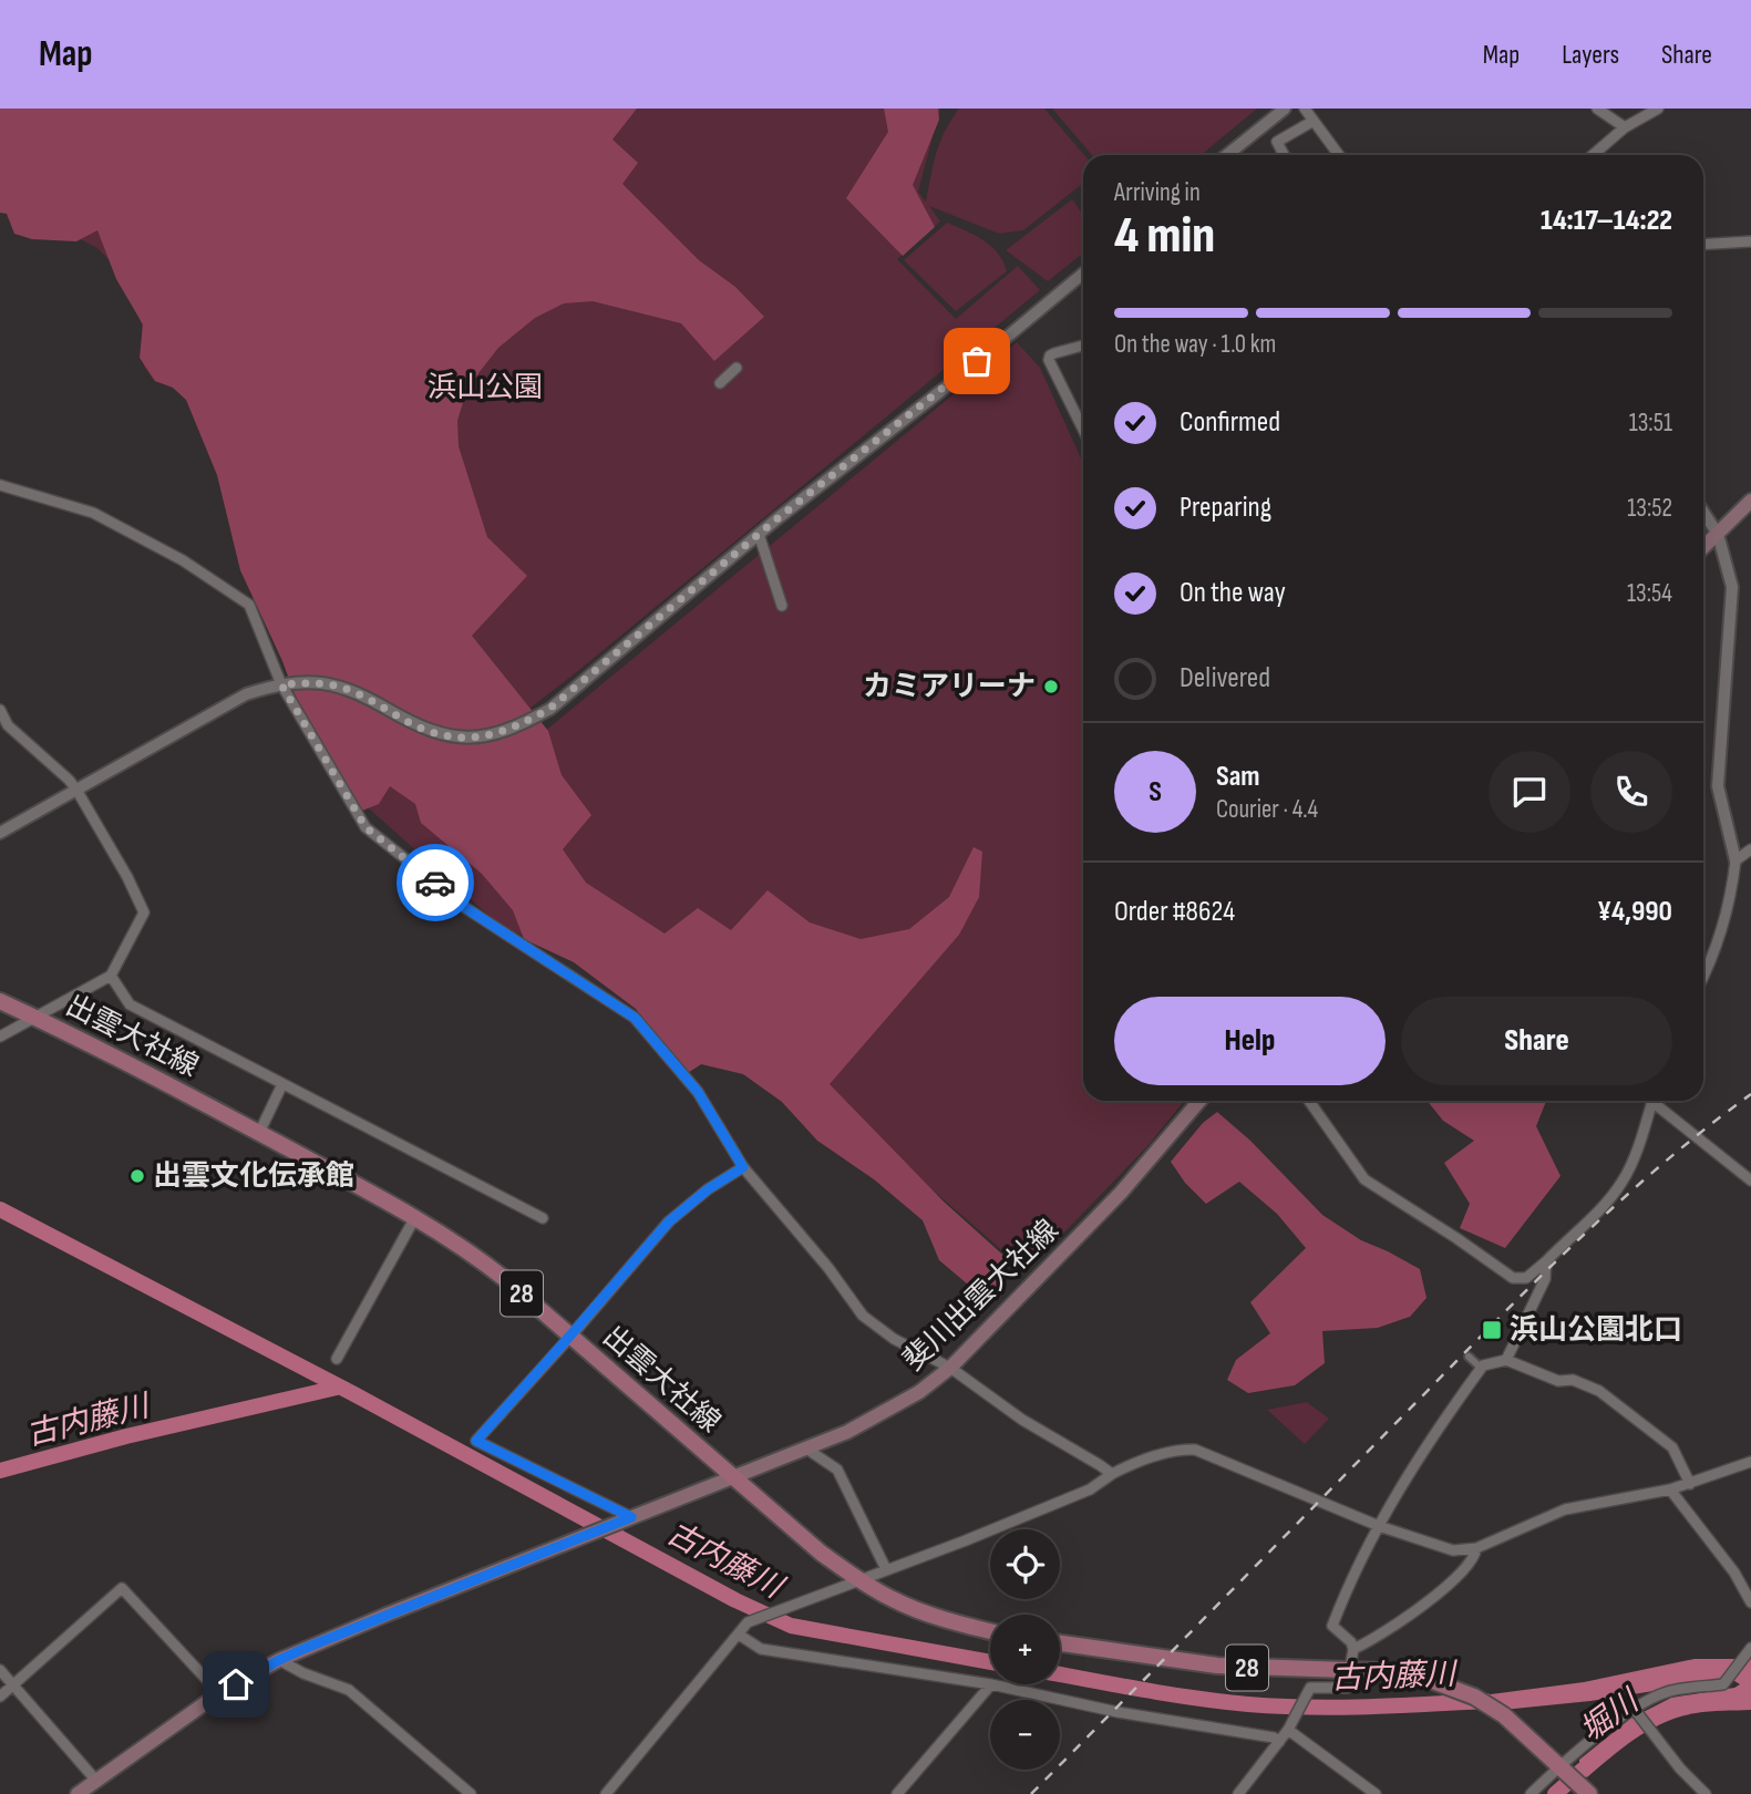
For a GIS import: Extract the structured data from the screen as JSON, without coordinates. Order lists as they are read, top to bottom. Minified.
{"streets":{"main road":["出雲大社線","28","斐川出雲大社線"]},"crossings":[["出雲大社線","斐川出雲大社線"]],"water":["古内藤川","堀川"],"parks":["浜山公園"],"places":{"other":["カミアリーナ","出雲文化伝承館"],"transit":["浜山公園北口"]},"page":{"header":"Map","nav":["Map","Layers","Share"],"heading":["4 min","Arriving in","14:17–14:22"],"panel":["Sam","Courier · 4.4","Order #8624","¥4,990"],"bar":"On the way · 1.0 km","list":[["Confirmed","13:51"],["Preparing","13:52"],["On the way","13:54"],"Delivered"],"round":"S","buttons":["Help","Share"],"map_buttons":["+","−"]}}
